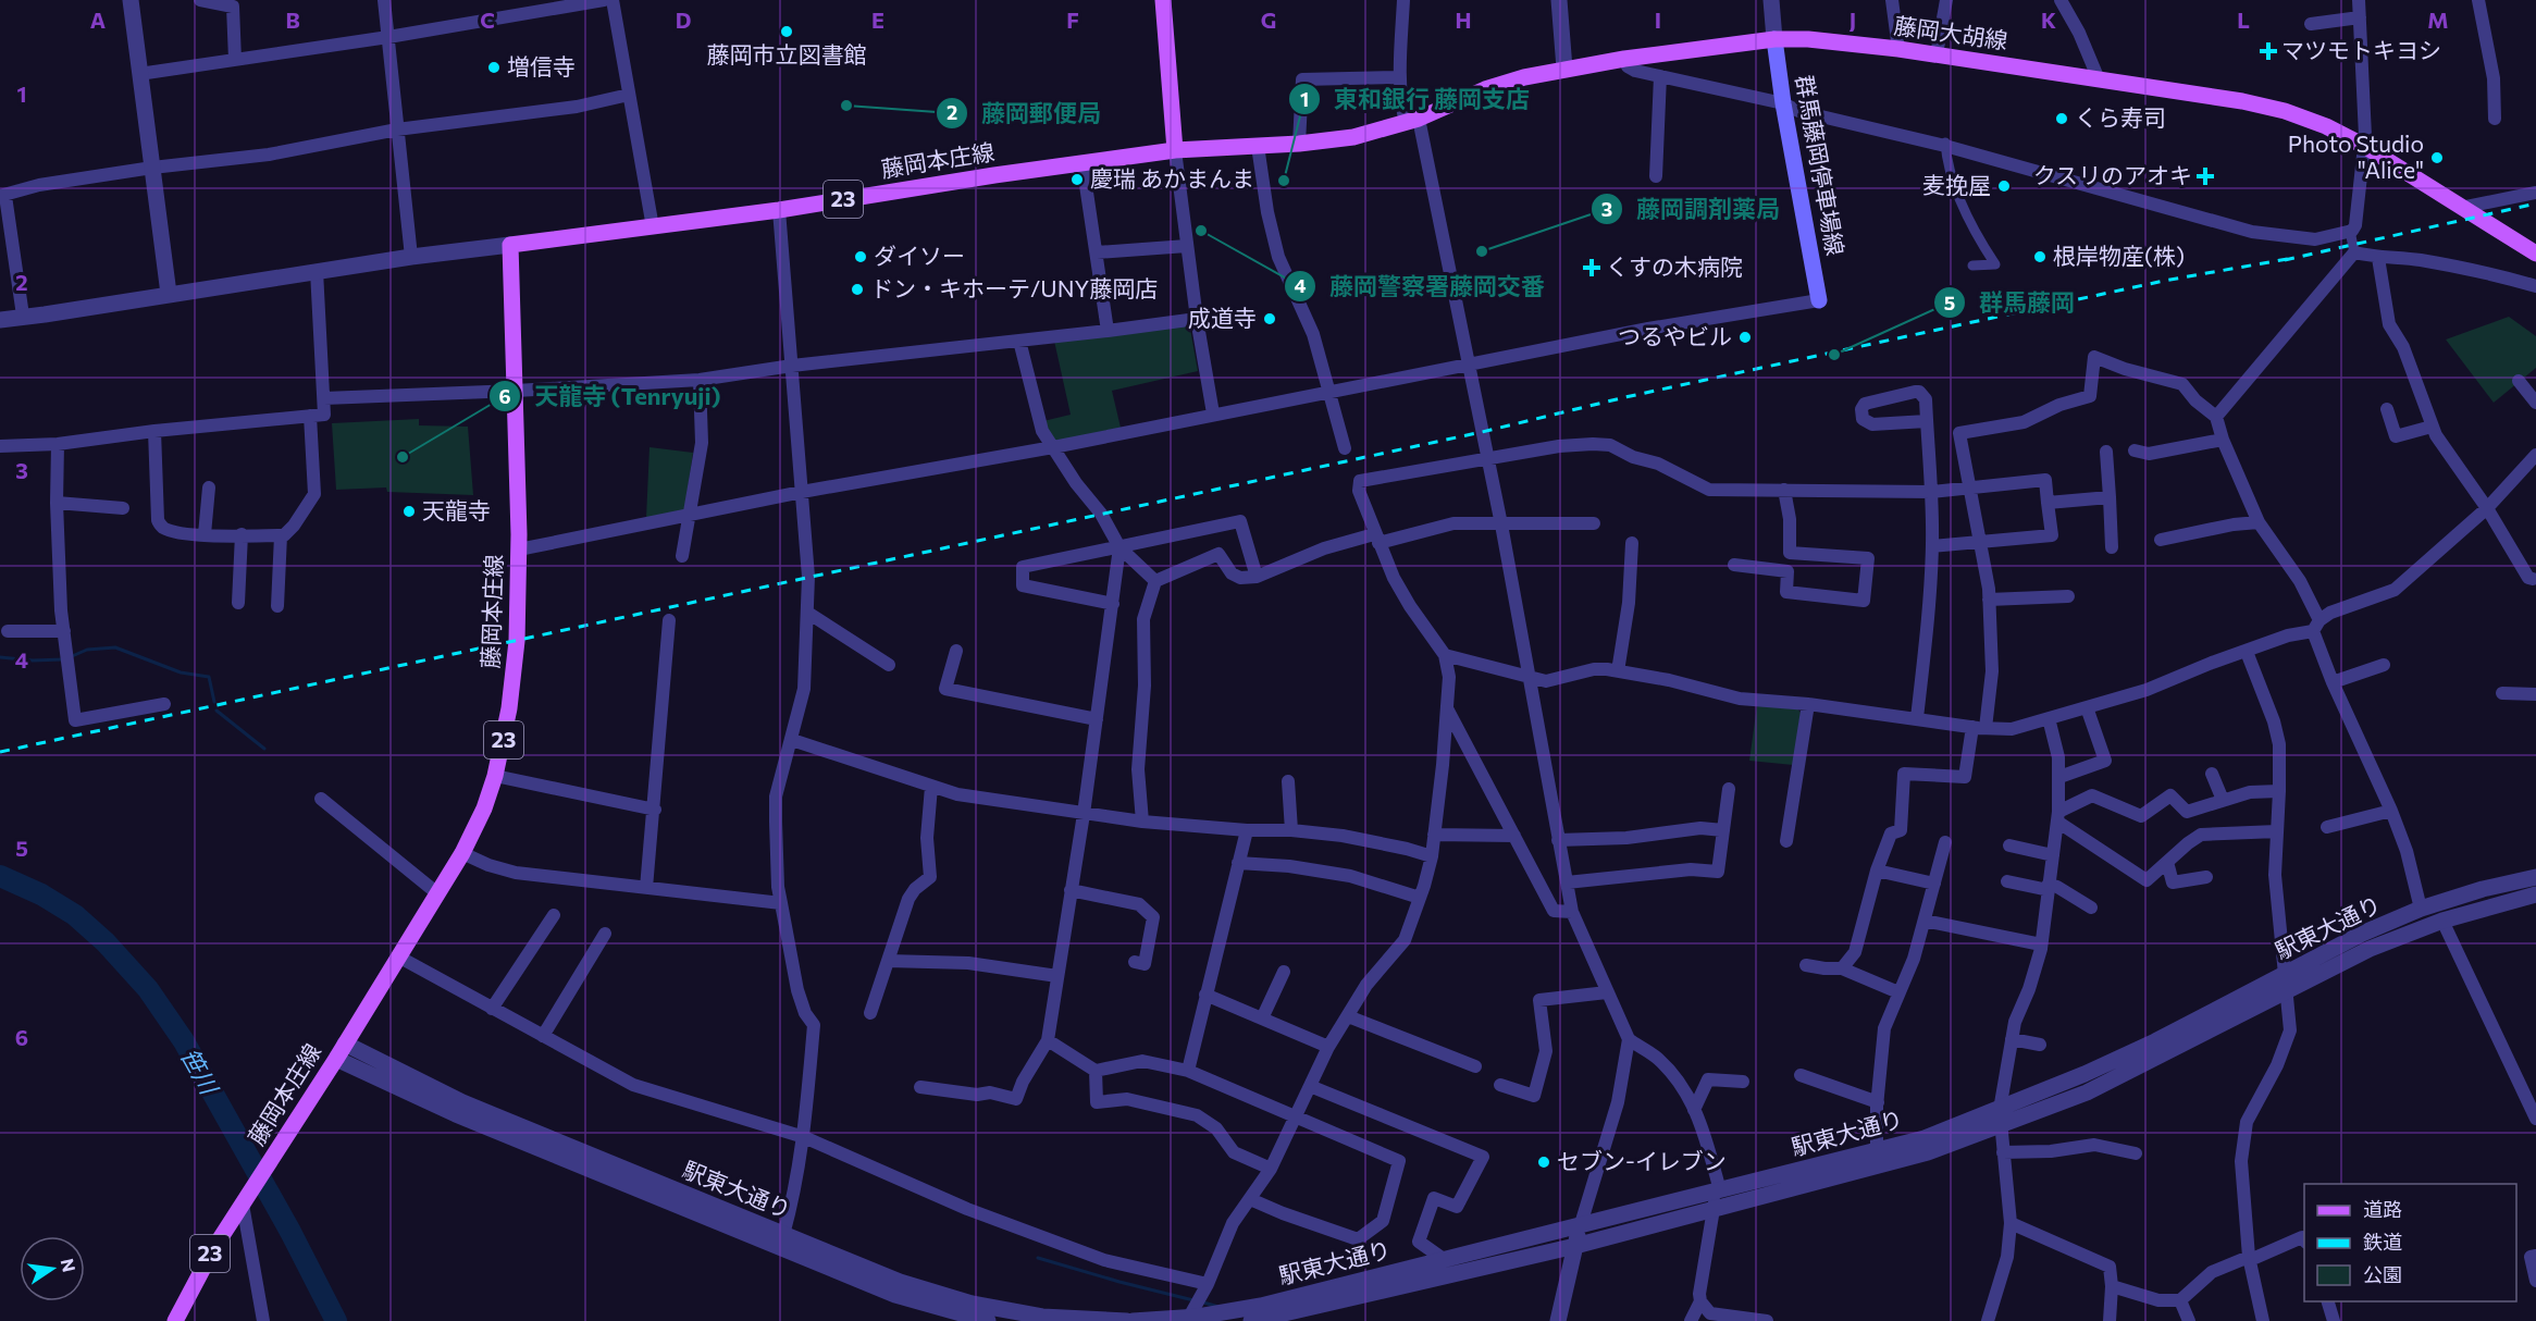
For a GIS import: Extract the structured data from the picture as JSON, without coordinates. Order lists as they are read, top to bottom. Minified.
{"streets":{"main road":["藤岡大胡線","藤岡本庄線","群馬藤岡停車場線","23"],"street":["駅東大通り"]},"crossings":[["藤岡大胡線","藤岡本庄線"],["藤岡大胡線","群馬藤岡停車場線"],["藤岡本庄線","駅東大通り"]],"water":["笹川"],"places":{"other":["藤岡市立図書館","増信寺","藤岡郵便局","くら寿司","Photo Studio \"Alice\"","慶瑞 あかまんま","東和銀行 藤岡支店","麦挽屋","藤岡警察署藤岡交番","藤岡調剤薬局","ダイソー","根岸物産(株)","ドン・キホーテ/UNY藤岡店","成道寺","つるやビル","群馬藤岡","天龍寺 (Tenryuji)","天龍寺","セブン-イレブン"],"health":["マツモトキヨシ","クスリのアオキ","くすの木病院"]},"legend":["道路","鉄道","公園"],"north":"right","grid":{"columns":["A","B","C","D","E","F","G","H","I","J","K","L","M"],"rows":["1","2","3","4","5","6"]}}
